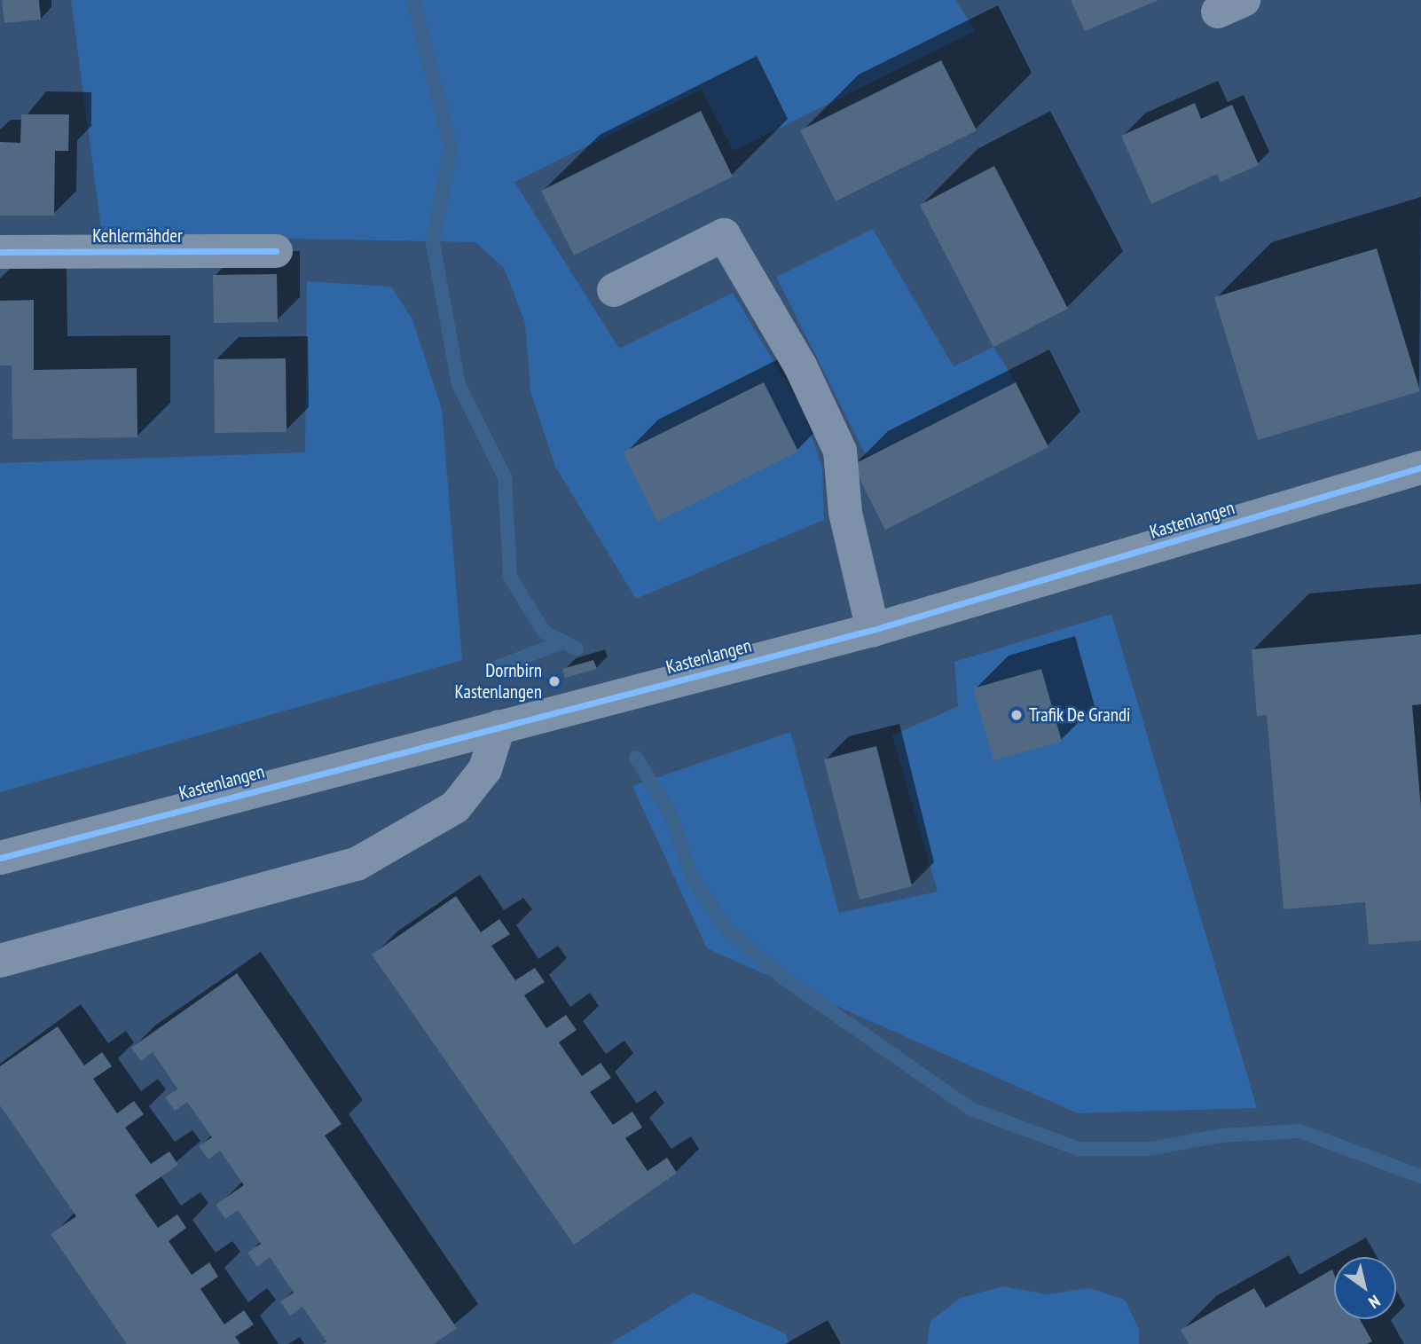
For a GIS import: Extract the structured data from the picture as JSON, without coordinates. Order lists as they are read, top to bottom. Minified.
{"streets":{"street":["Kehlermähder","Kastenlangen"]},"places":["Dornbirn Kastenlangen","Trafik De Grandi"],"north":"bottom right"}
